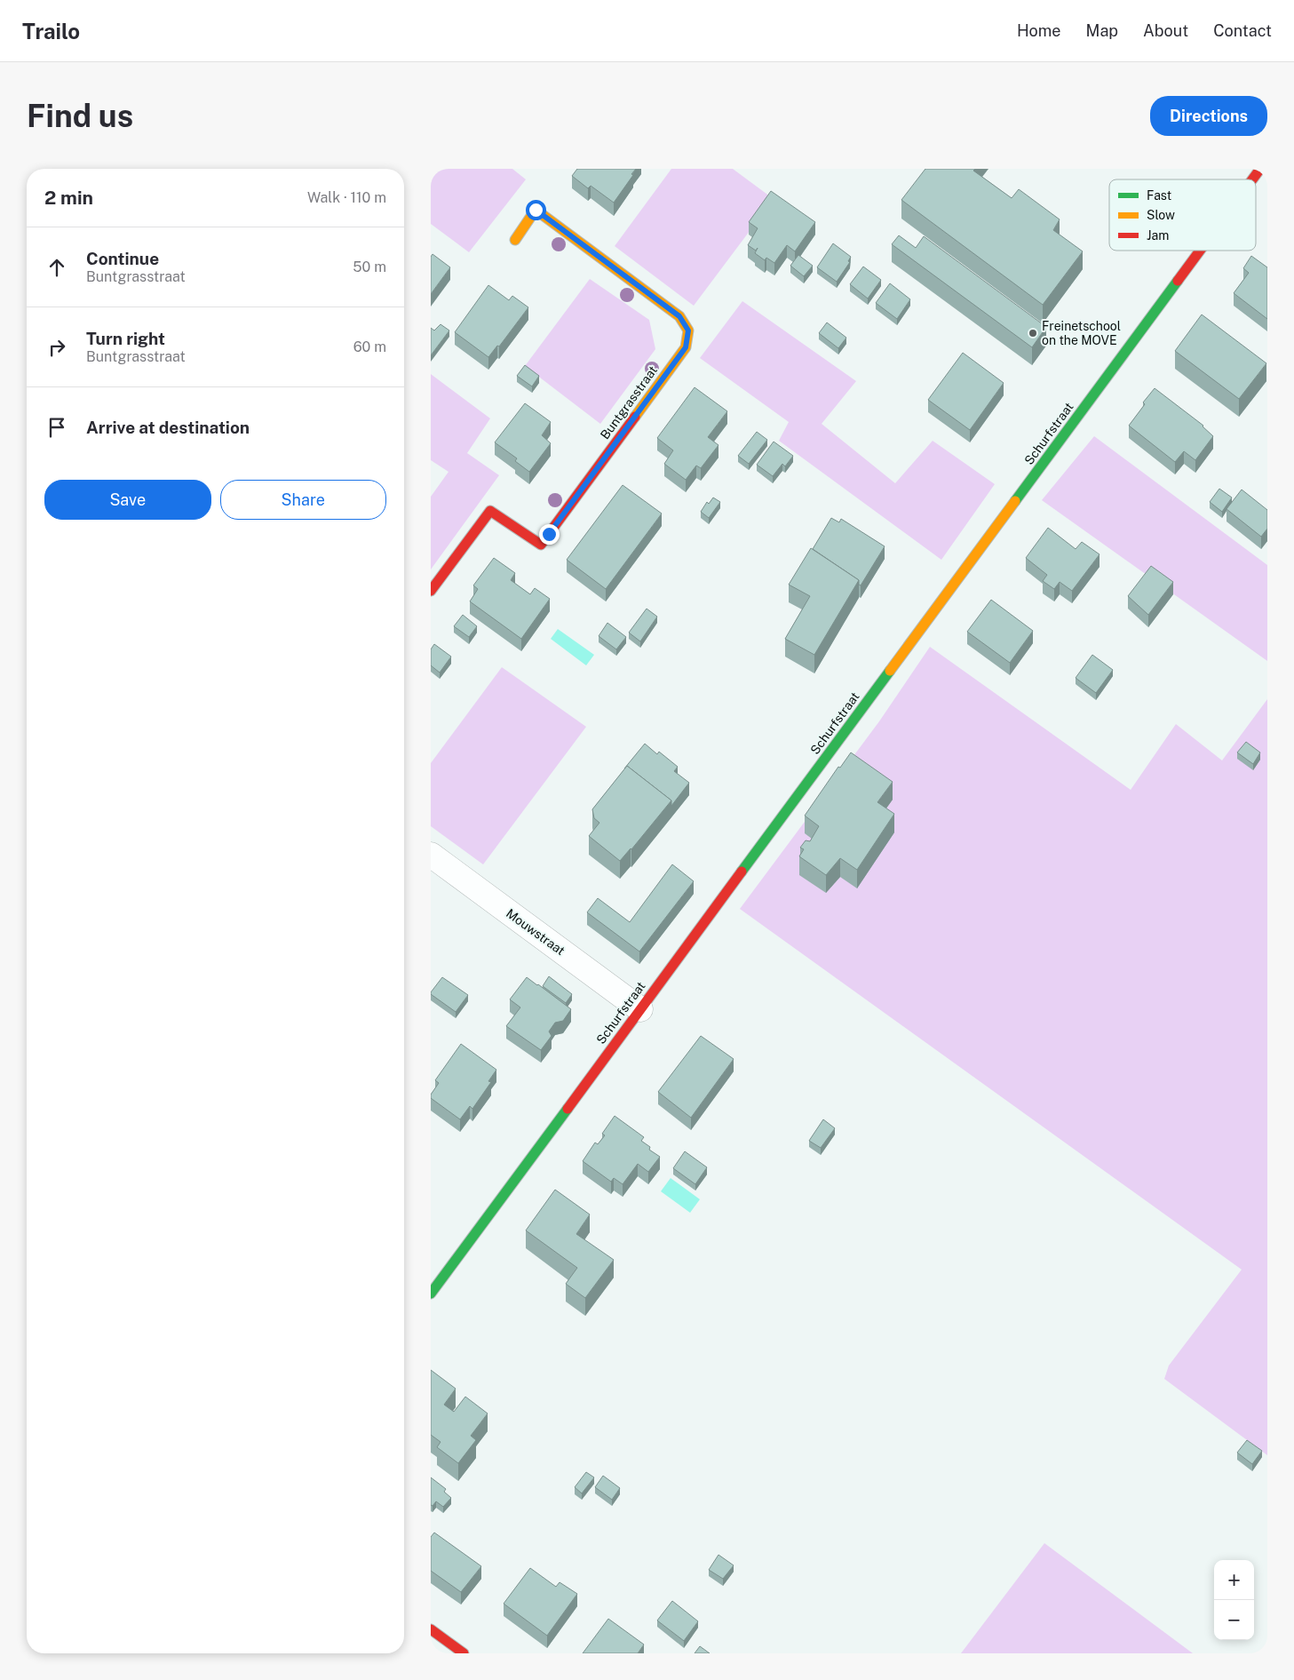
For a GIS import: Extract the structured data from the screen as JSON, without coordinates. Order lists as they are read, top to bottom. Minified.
{"streets":{"street":["Buntgrasstraat","Schurfstraat","Mouwstraat"]},"crossings":[["Schurfstraat","Mouwstraat"]],"places":["Freinetschool on the MOVE"],"legend":["Fast","Slow","Jam"],"page":{"header":"Trailo","nav":["Home","Map","About","Contact"],"buttons":["Directions",["Save","Share"]],"title":"Find us","heading":["2 min","Walk · 110 m"],"list":[["Continue","Buntgrasstraat","50 m"],["Turn right","Buntgrasstraat","60 m"],"Arrive at destination"],"map_buttons":["+","−"]}}
